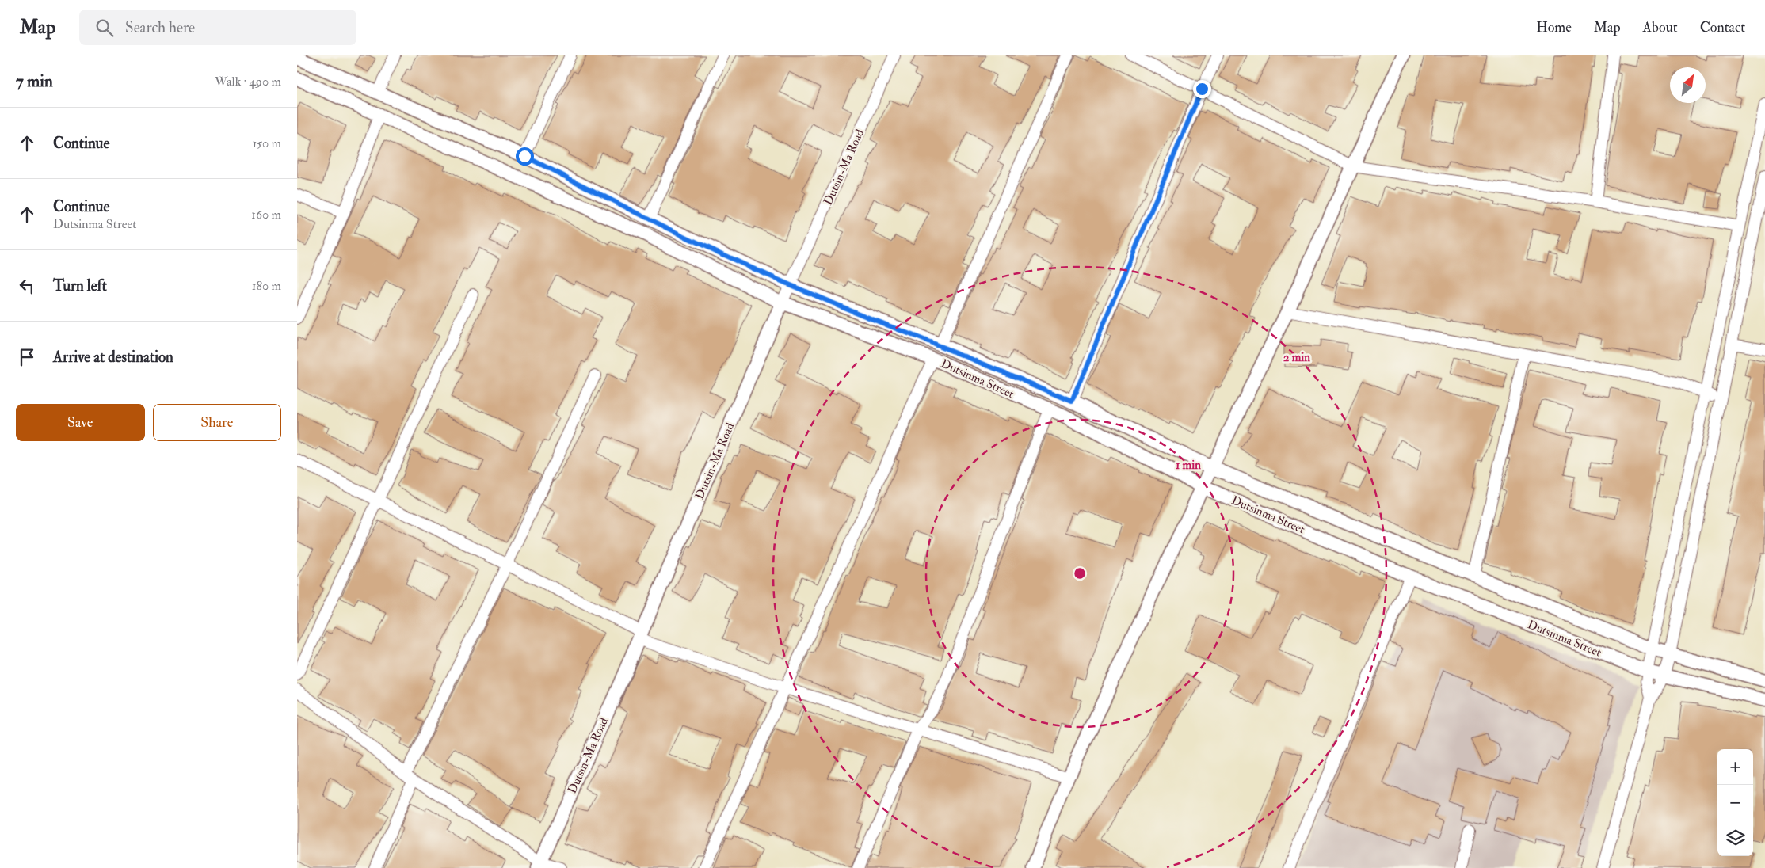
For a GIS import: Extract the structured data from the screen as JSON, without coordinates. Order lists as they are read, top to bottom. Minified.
{"streets":{"street":["Dutsin-Ma Road","Dutsinma Street"]},"crossings":[["Dutsin-Ma Road","Dutsinma Street"]],"north":"top right","page":{"header":"Map","search":"Search here","nav":["Home","Map","About","Contact"],"heading":["7 min","Walk · 490 m"],"list":[["Continue","150 m"],["Continue","Dutsinma Street","160 m"],["Turn left","180 m"],"Arrive at destination"],"buttons":["Save","Share"],"map_buttons":["+","−"]},"rings":["2 min","1 min"]}
